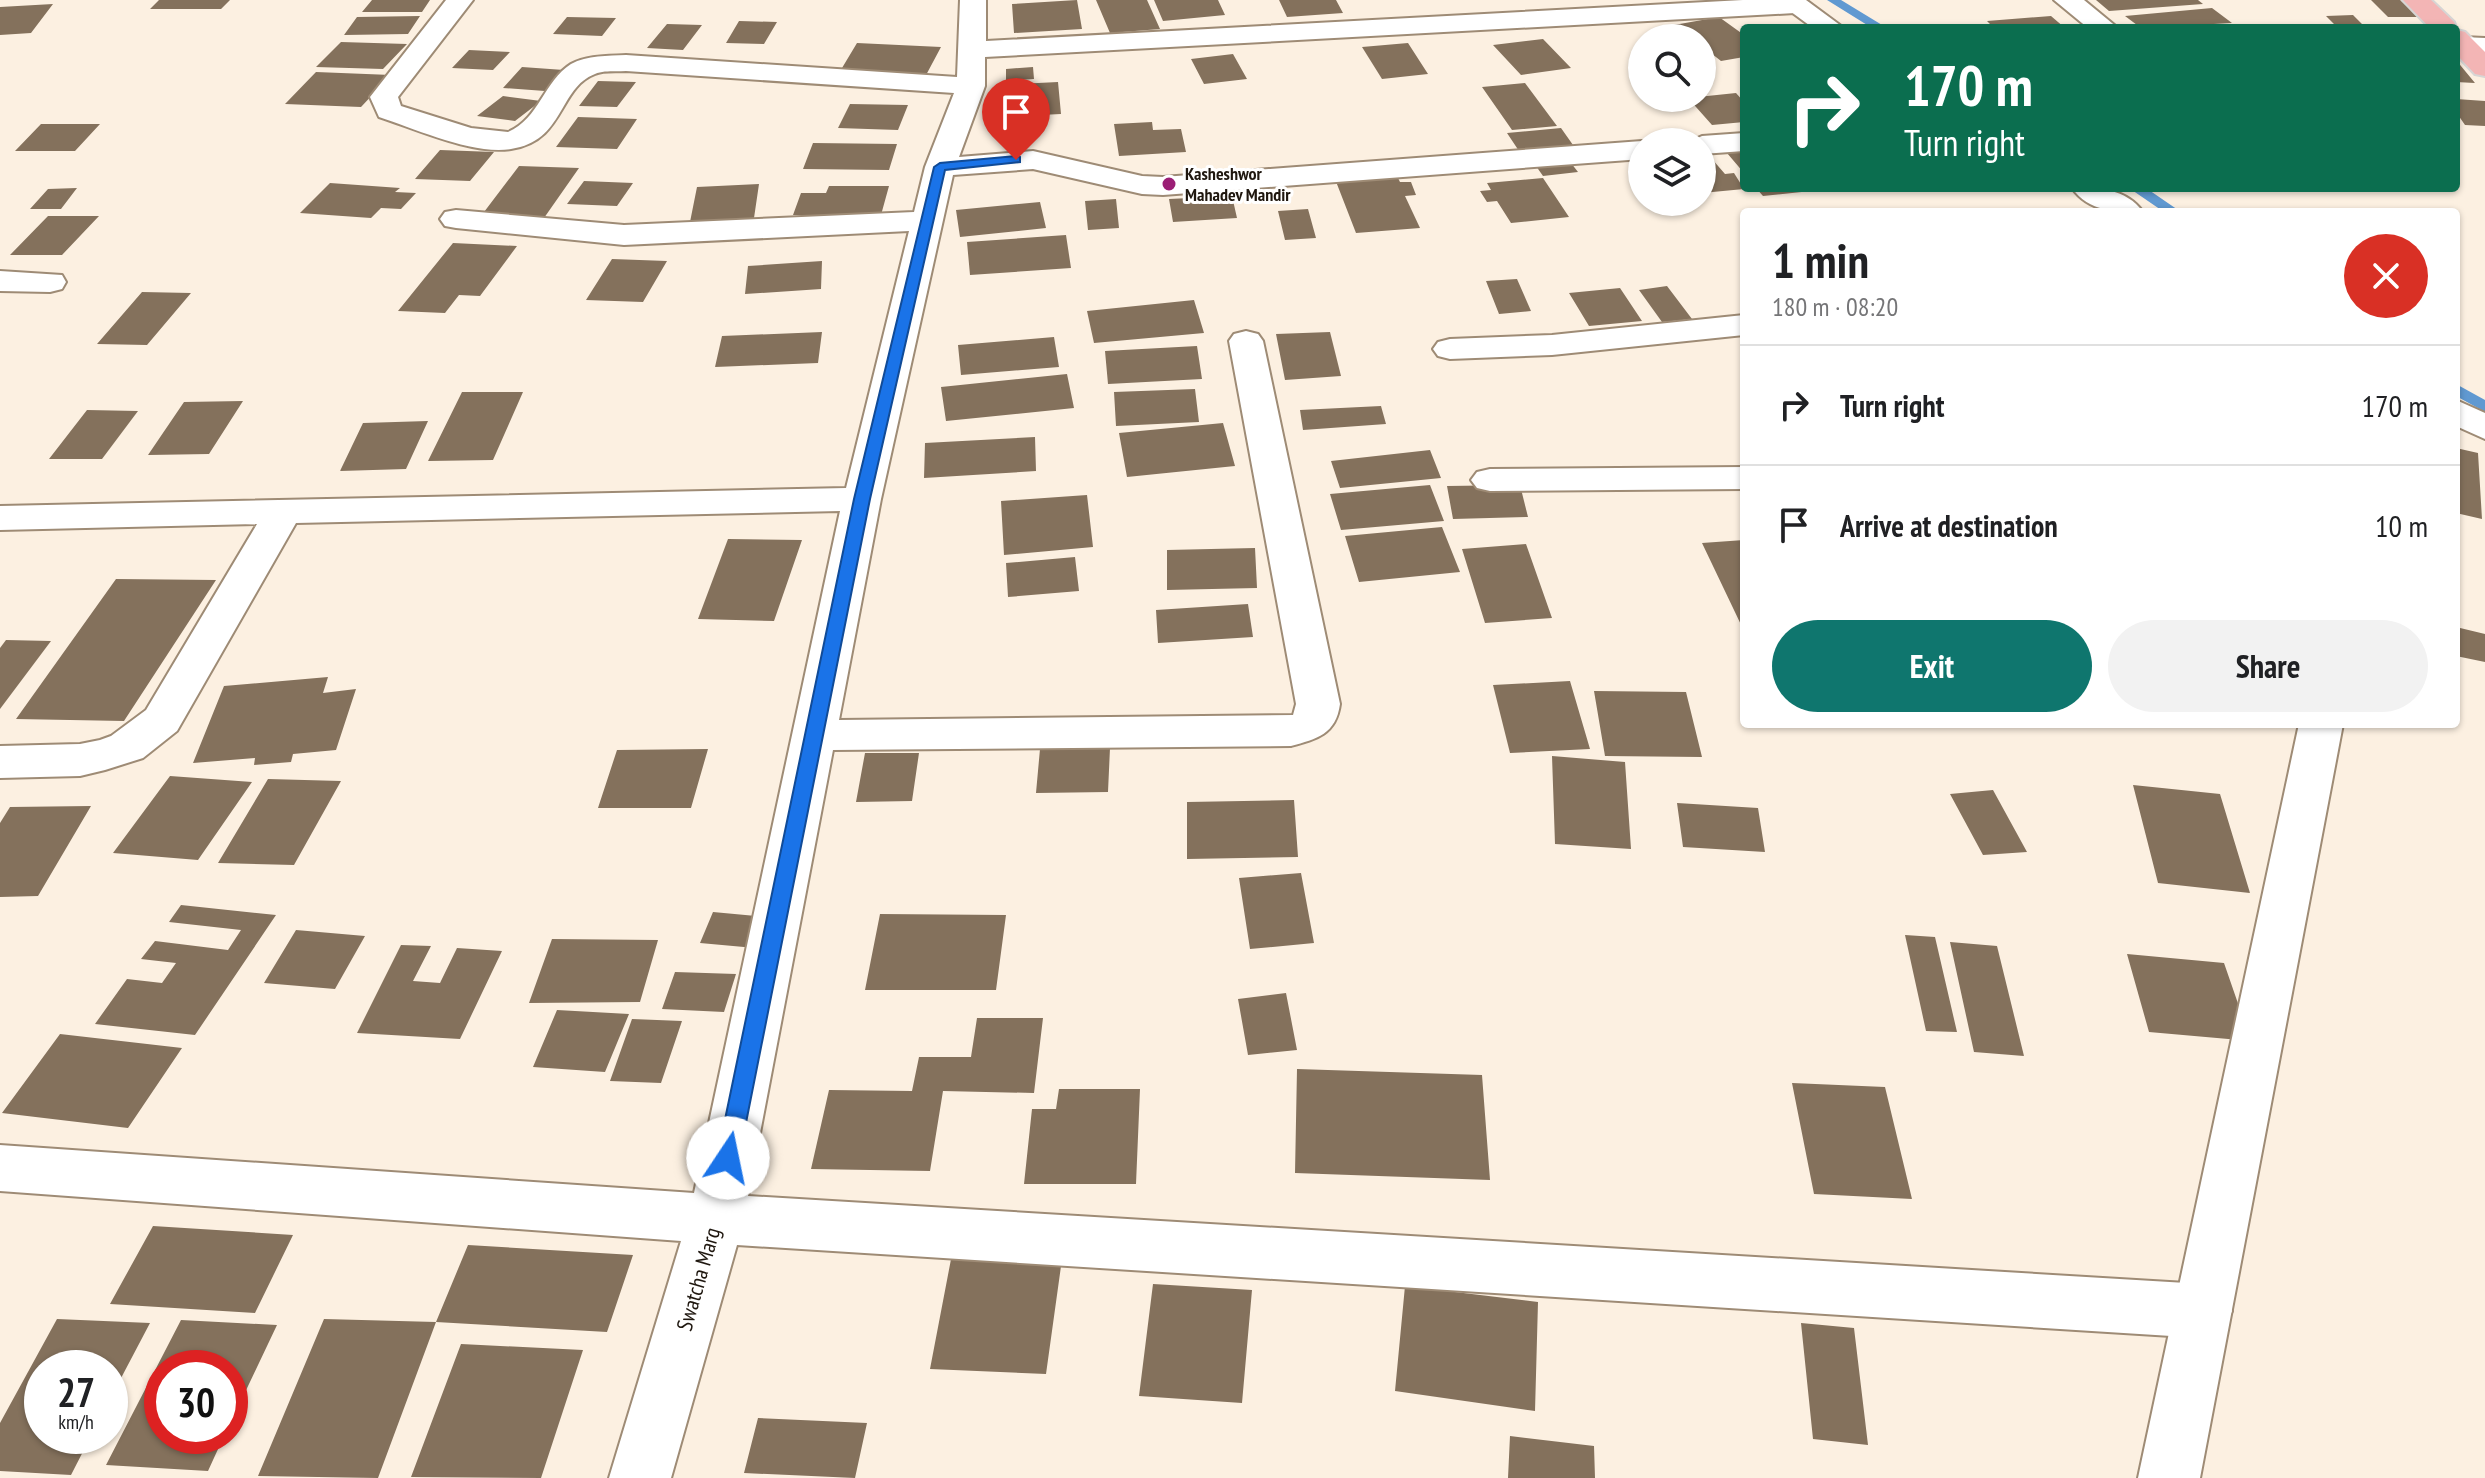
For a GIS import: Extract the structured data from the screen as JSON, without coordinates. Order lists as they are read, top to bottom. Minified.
{"streets":{"street":["Swatcha Marg"]},"places":["Kasheshwor Mahadev Mandir"],"page":{"turn":["170 m","Turn right"],"heading":["1 min","180 m · 08:20"],"list":[{"name":"Turn right","value":"170 m"},{"name":"Arrive at destination","value":"10 m"}],"buttons":["Exit","Share"],"speed":"27 km/h","limit":"30"}}
